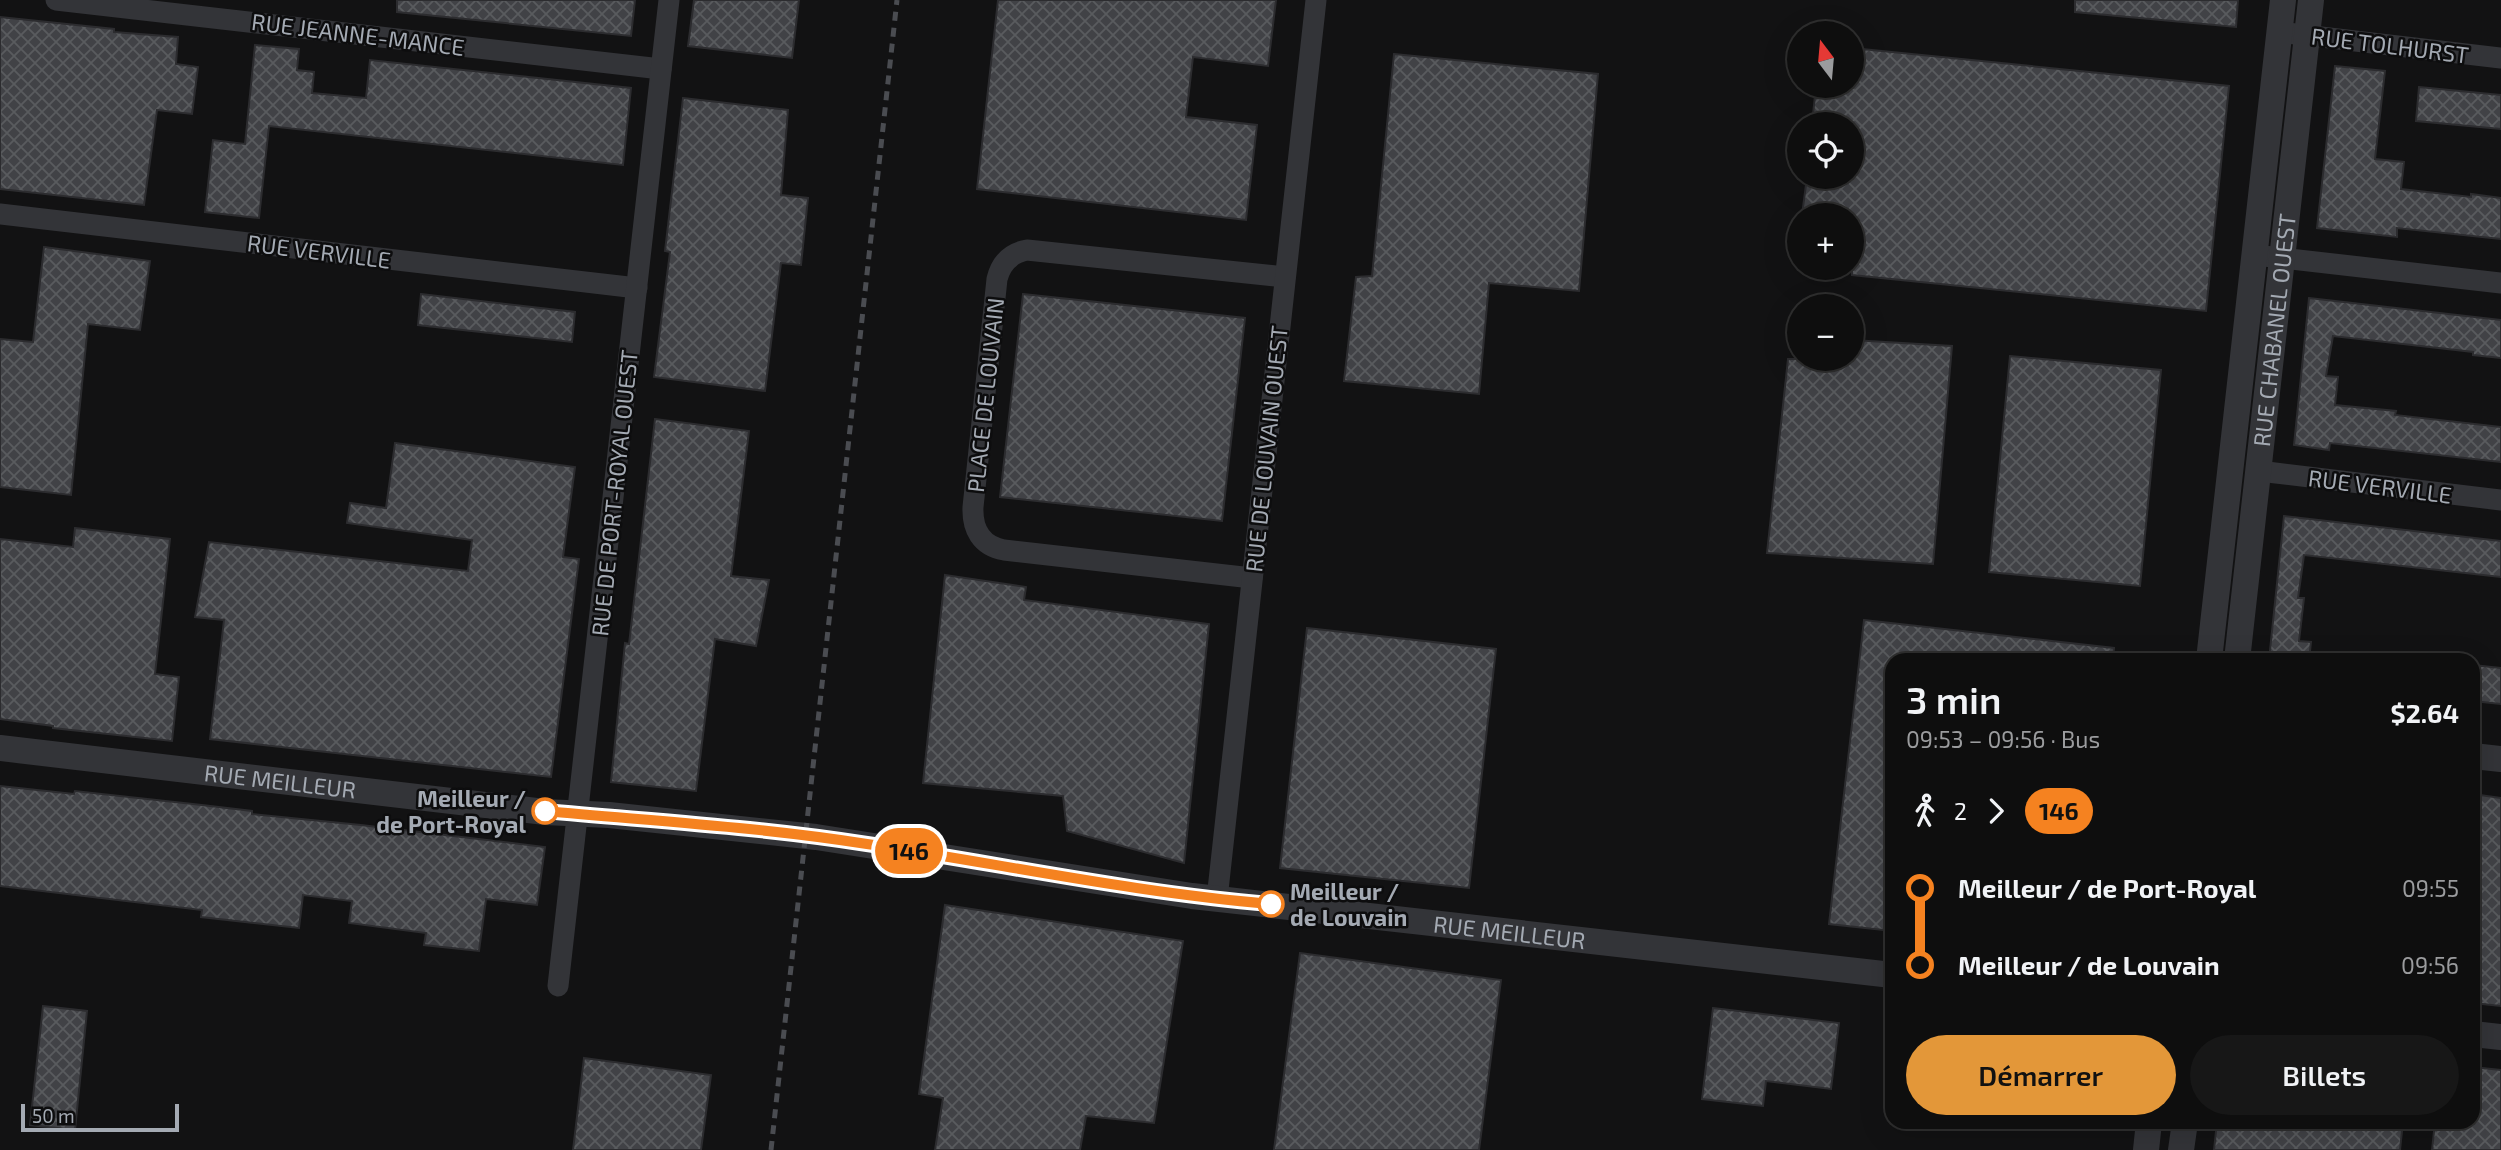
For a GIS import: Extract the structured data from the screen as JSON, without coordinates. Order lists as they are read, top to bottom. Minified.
{"streets":{"street":["RUE JEANNE-MANCE","RUE TOLHURST","RUE VERVILLE","RUE CHABANEL OUEST","PLACE DE LOUVAIN","RUE DE LOUVAIN OUEST","RUE DE PORT-ROYAL OUEST","RUE MEILLEUR"]},"crossings":[["RUE JEANNE-MANCE","RUE DE PORT-ROYAL OUEST"],["RUE TOLHURST","RUE CHABANEL OUEST"],["RUE VERVILLE","RUE CHABANEL OUEST"],["RUE VERVILLE","RUE DE PORT-ROYAL OUEST"],["PLACE DE LOUVAIN","RUE DE LOUVAIN OUEST"],["RUE DE LOUVAIN OUEST","RUE MEILLEUR"],["RUE DE PORT-ROYAL OUEST","RUE MEILLEUR"]],"places":["Meilleur / de Port-Royal","Meilleur / de Louvain"],"lines":["bus line 146"],"scale_bar":"50 m","north":"top","page":{"on_map":"146","map_buttons":["+","−"],"heading":["3 min","09:53 – 09:56 · Bus","$2.64"],"legs":["2","146"],"list":[{"name":"Meilleur / de Port-Royal","value":"09:55"},{"name":"Meilleur / de Louvain","value":"09:56"}],"buttons":["Démarrer","Billets"],"scale":"50 m"}}
